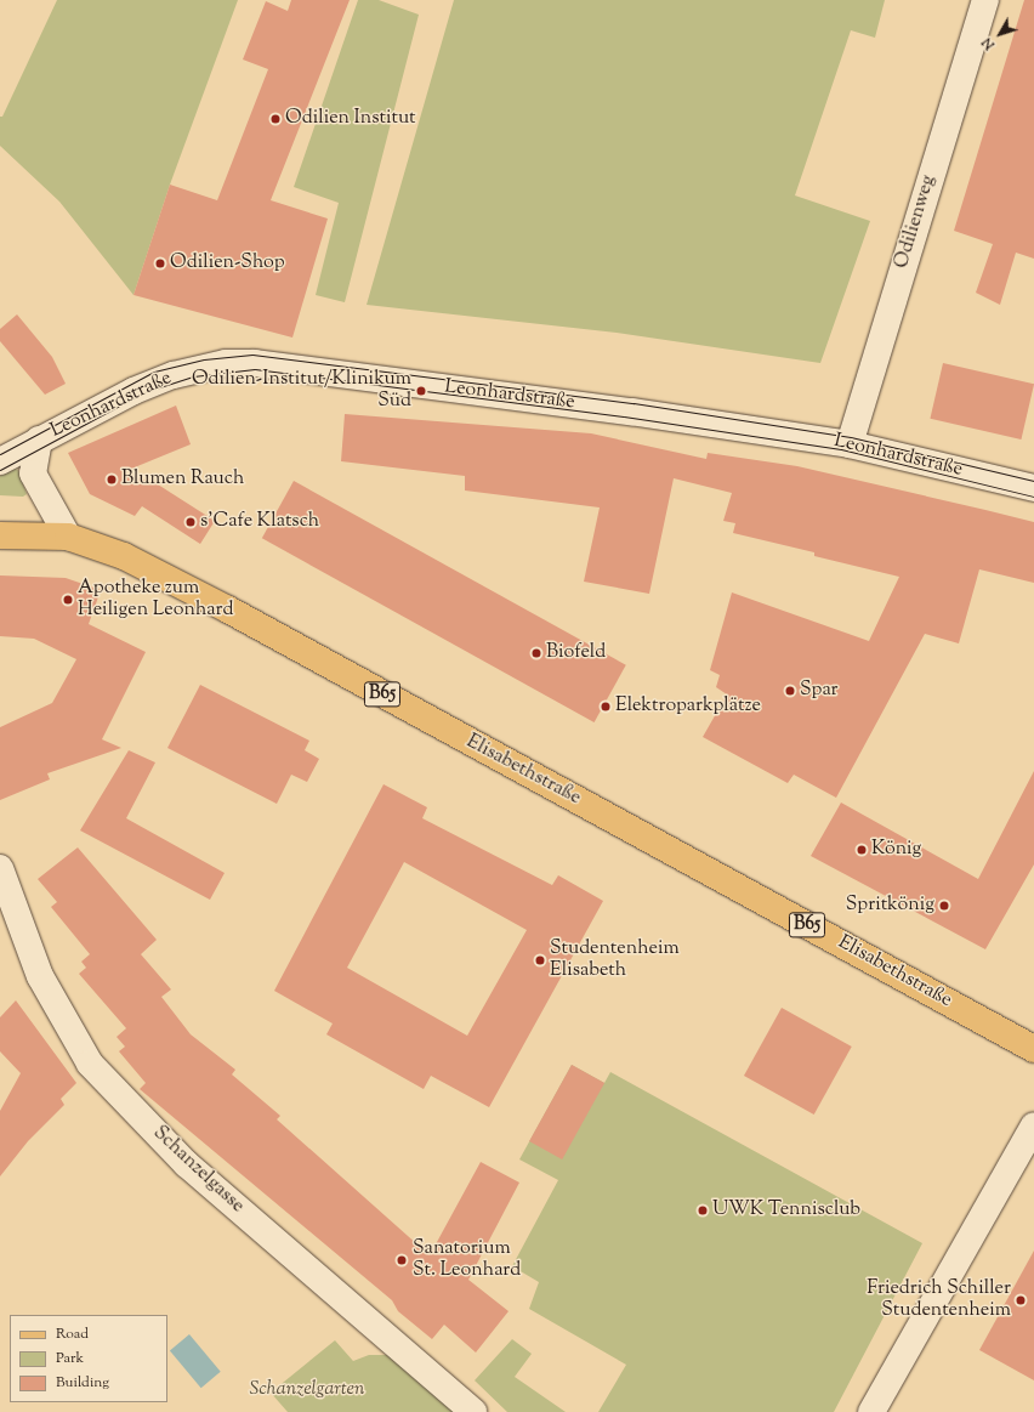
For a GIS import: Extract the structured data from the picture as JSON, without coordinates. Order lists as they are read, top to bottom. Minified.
{"streets":{"main road":["B65","Elisabethstraße"],"street":["Odilienweg","Leonhardstraße","Schanzelgasse"]},"crossings":[["Odilienweg","Leonhardstraße"]],"parks":["Schanzelgarten"],"places":["Odilien Institut","Odilien-Shop","Odilien-Institut/Klinikum Süd","Blumen Rauch","s'Cafe Klatsch","Apotheke zum Heiligen Leonhard","Biofeld","Spar","Elektroparkplätze","König","Spritkönig","Studentenheim Elisabeth","UWK Tennisclub","Sanatorium St. Leonhard","Friedrich Schiller Studentenheim"],"legend":["Road","Park","Building"],"north":"bottom left"}
